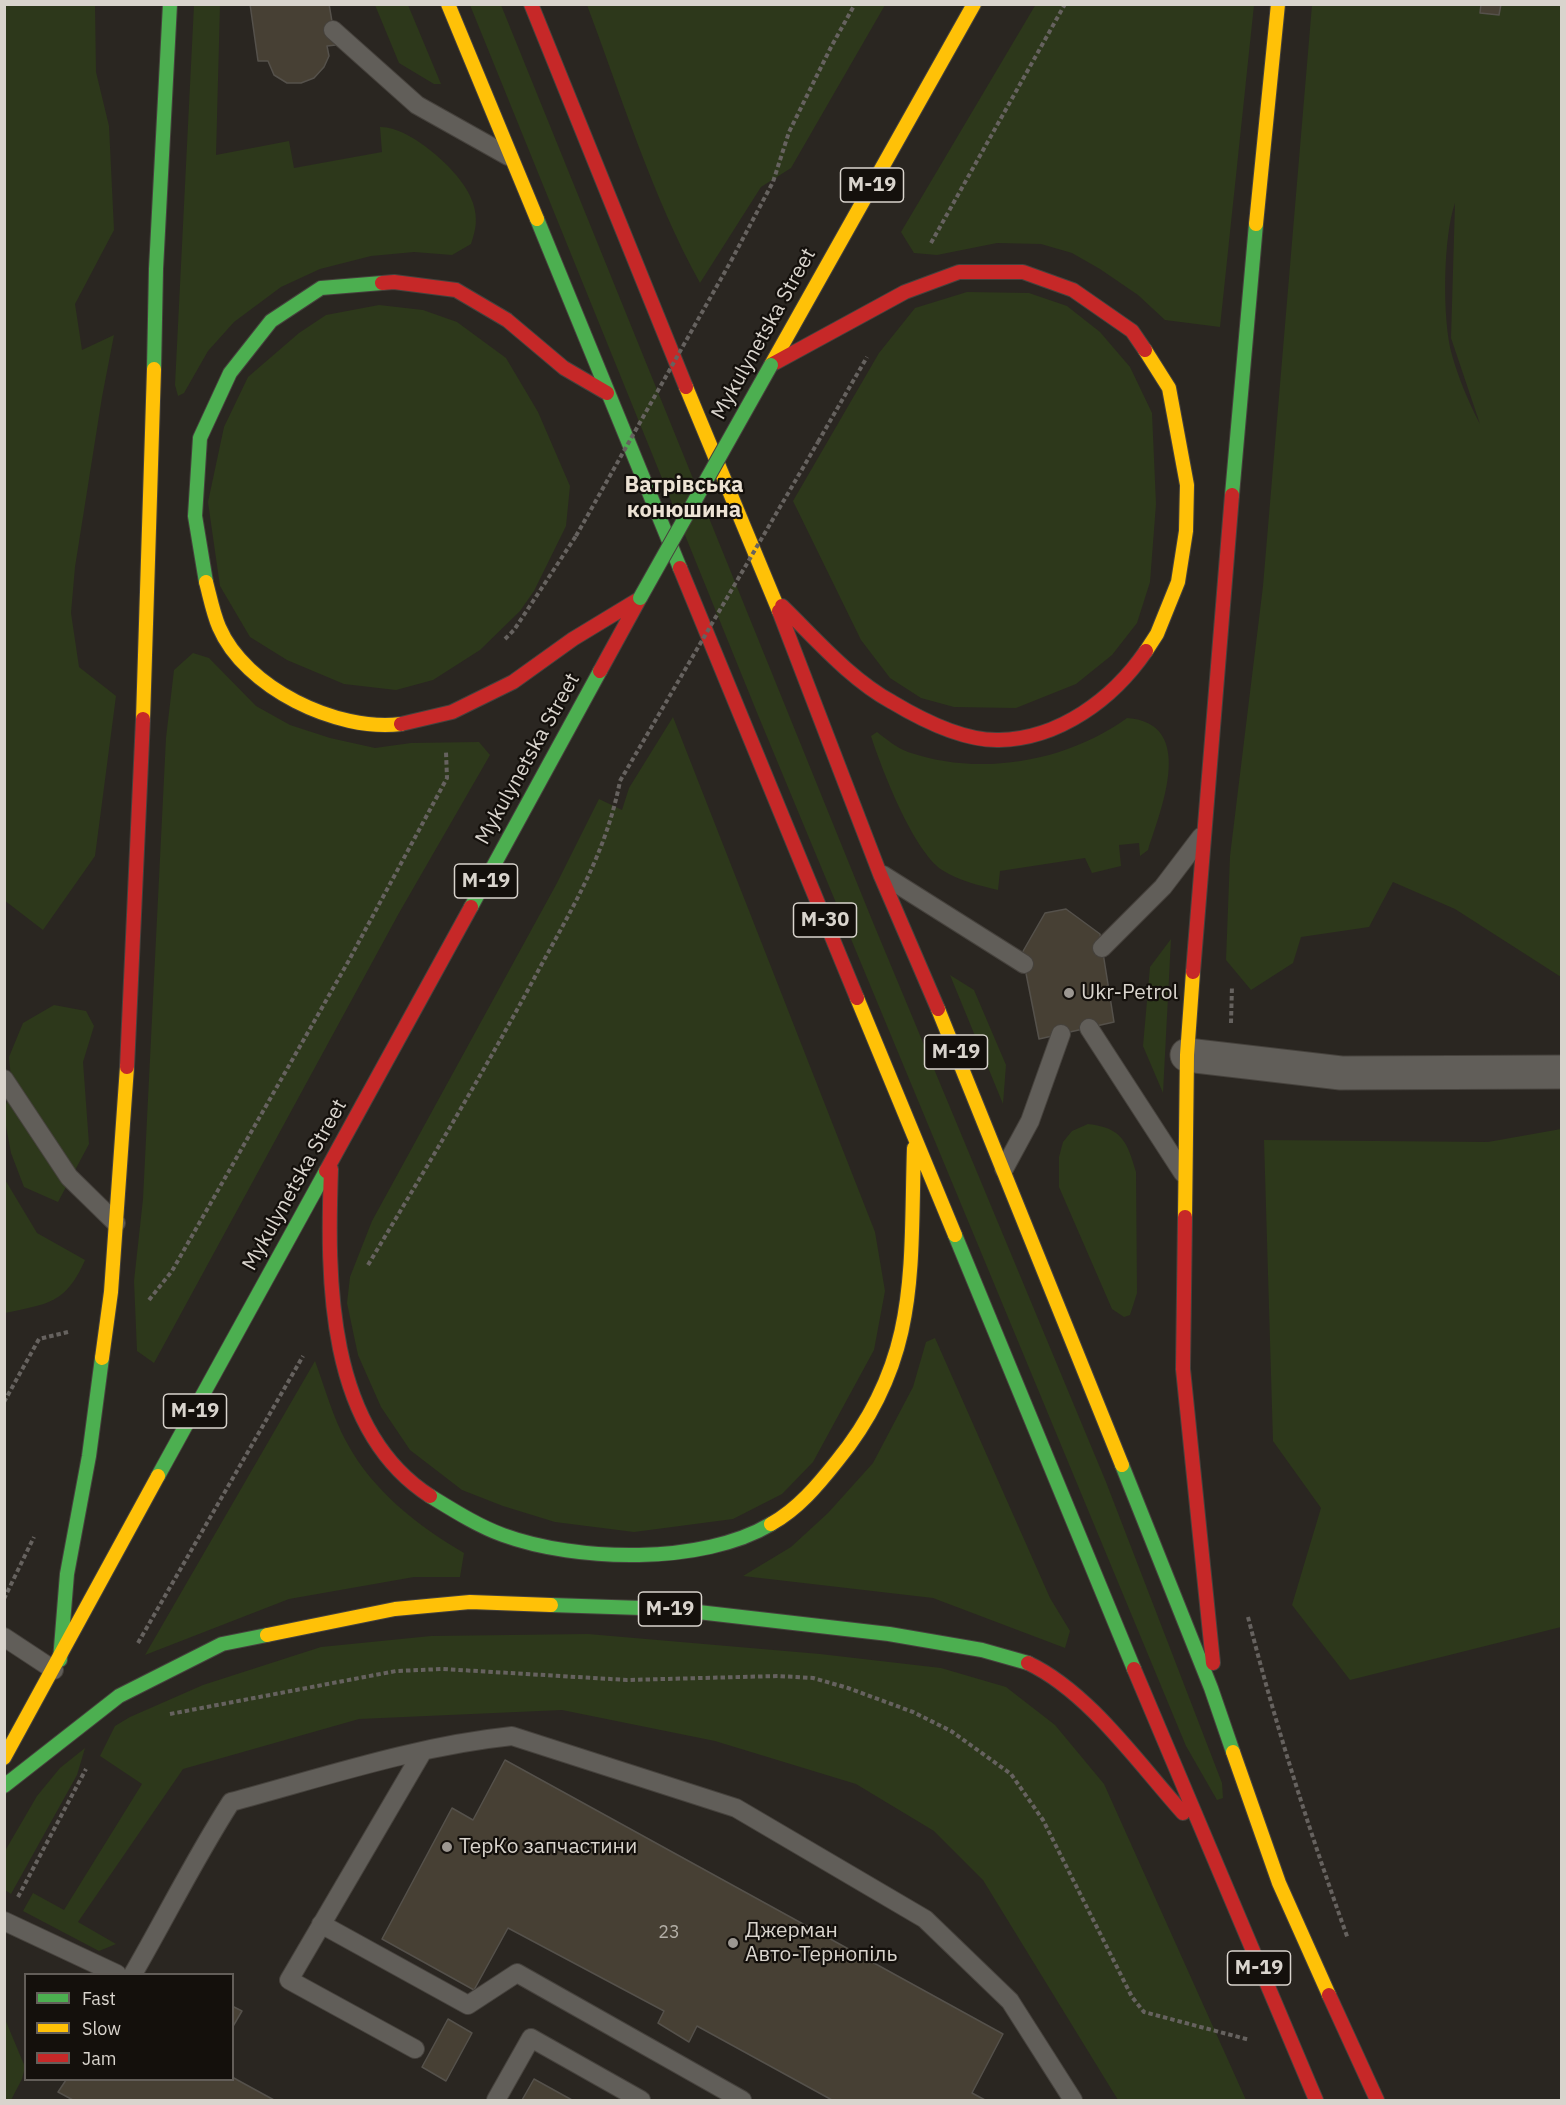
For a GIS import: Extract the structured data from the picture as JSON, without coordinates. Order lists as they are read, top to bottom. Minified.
{"streets":{"highway":["М-19","Mykulynetska Street","М-30"]},"crossings":[["М-19","М-30"]],"districts":["Ватрівська конюшина"],"places":["Ukr-Petrol","ТерКо запчастини","Джерман Авто-Тернопіль"],"house_numbers":["23"],"legend":["Fast","Slow","Jam"]}
